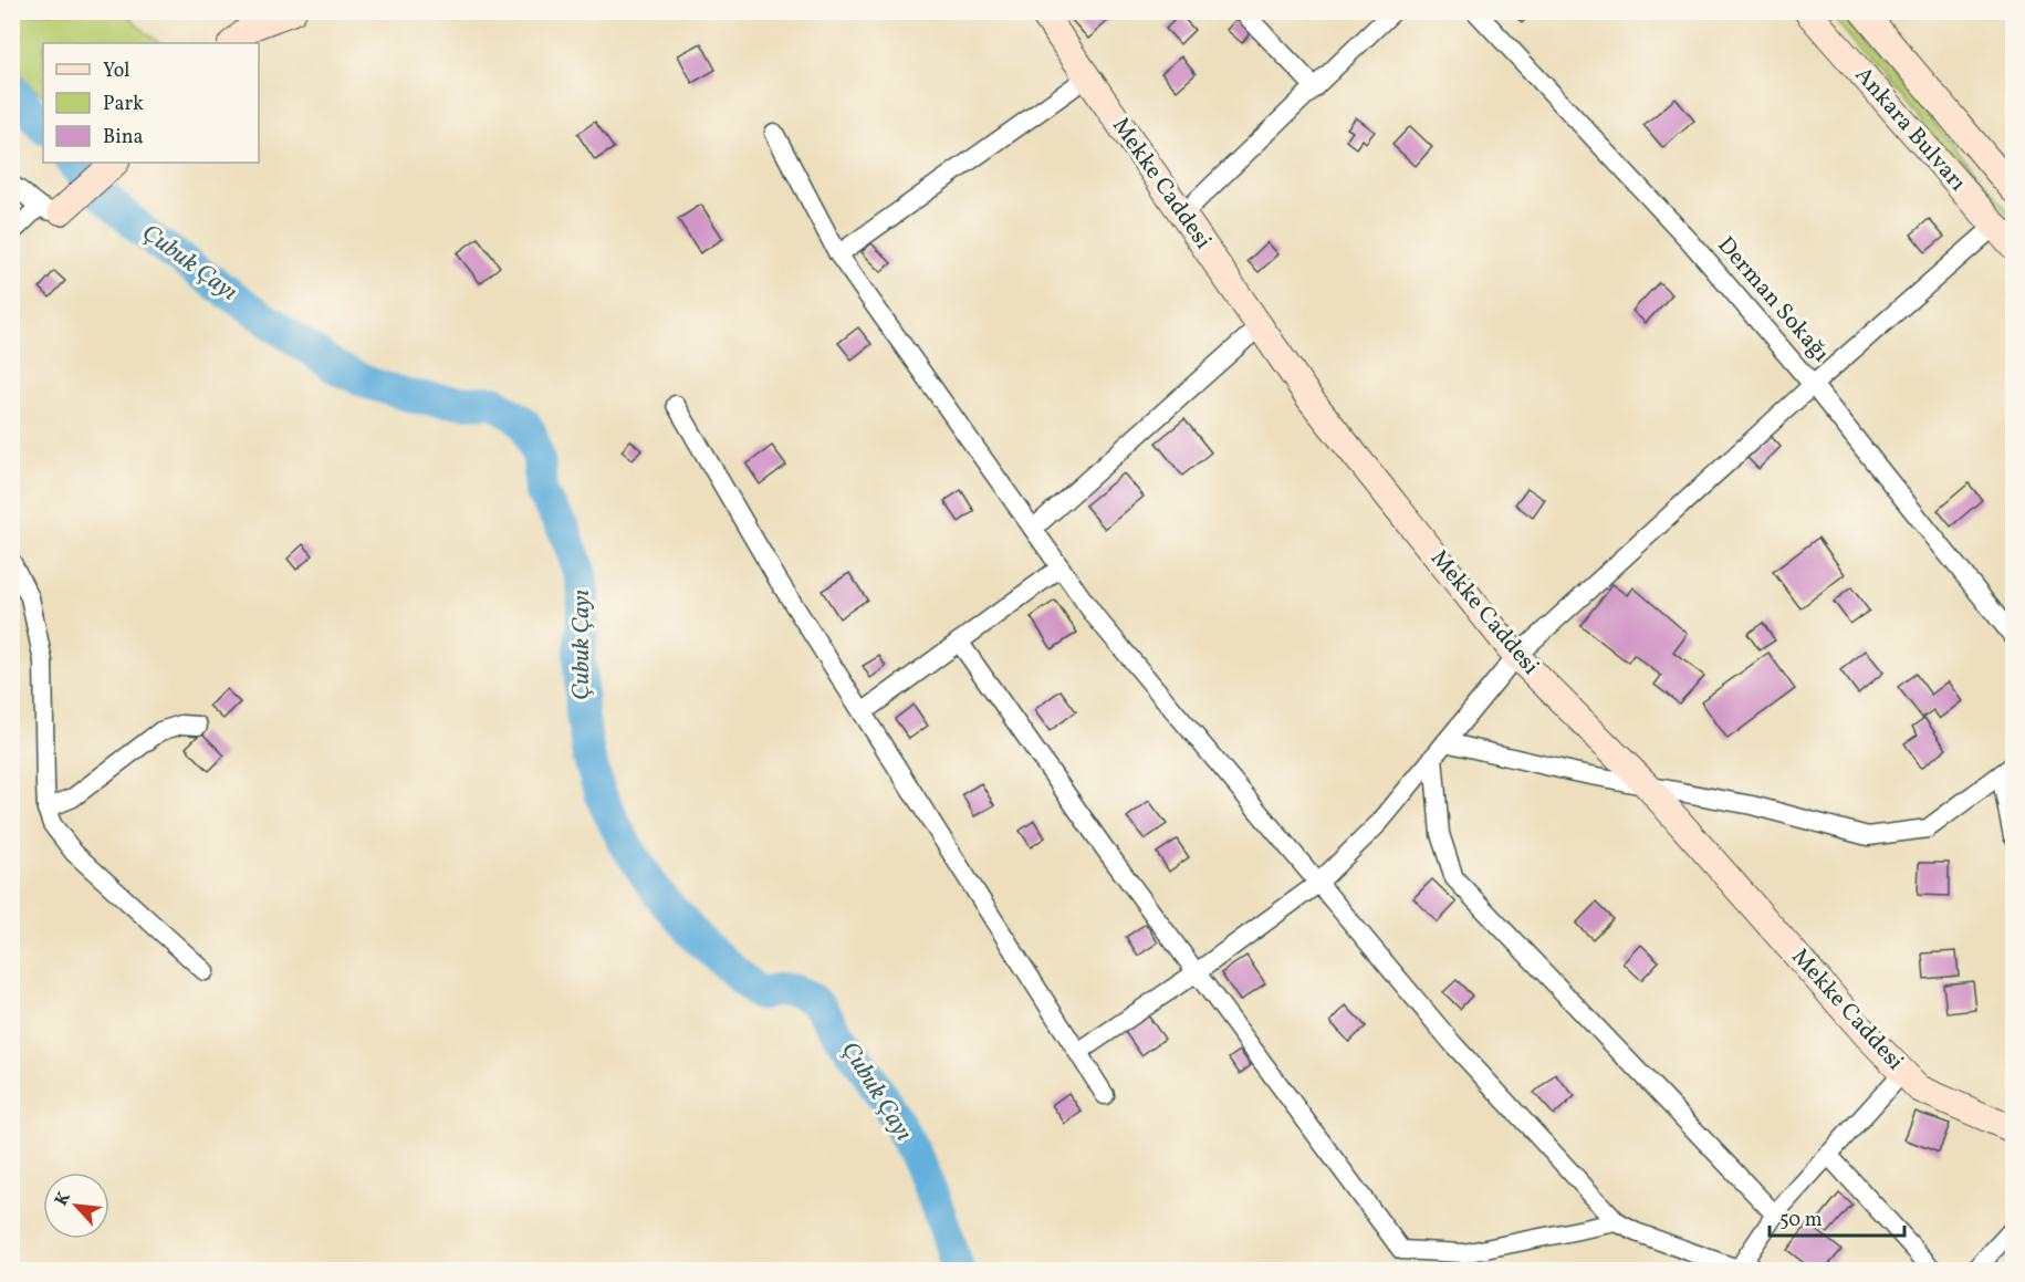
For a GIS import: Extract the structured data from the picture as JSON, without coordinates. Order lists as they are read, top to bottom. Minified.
{"streets":{"street":["Ankara Bulvarı","Mekke Caddesi","Derman Sokağı"]},"water":["Çubuk Çayı"],"legend":["Yol","Park","Bina"],"scale_bar":"50 m","north":"top left"}
